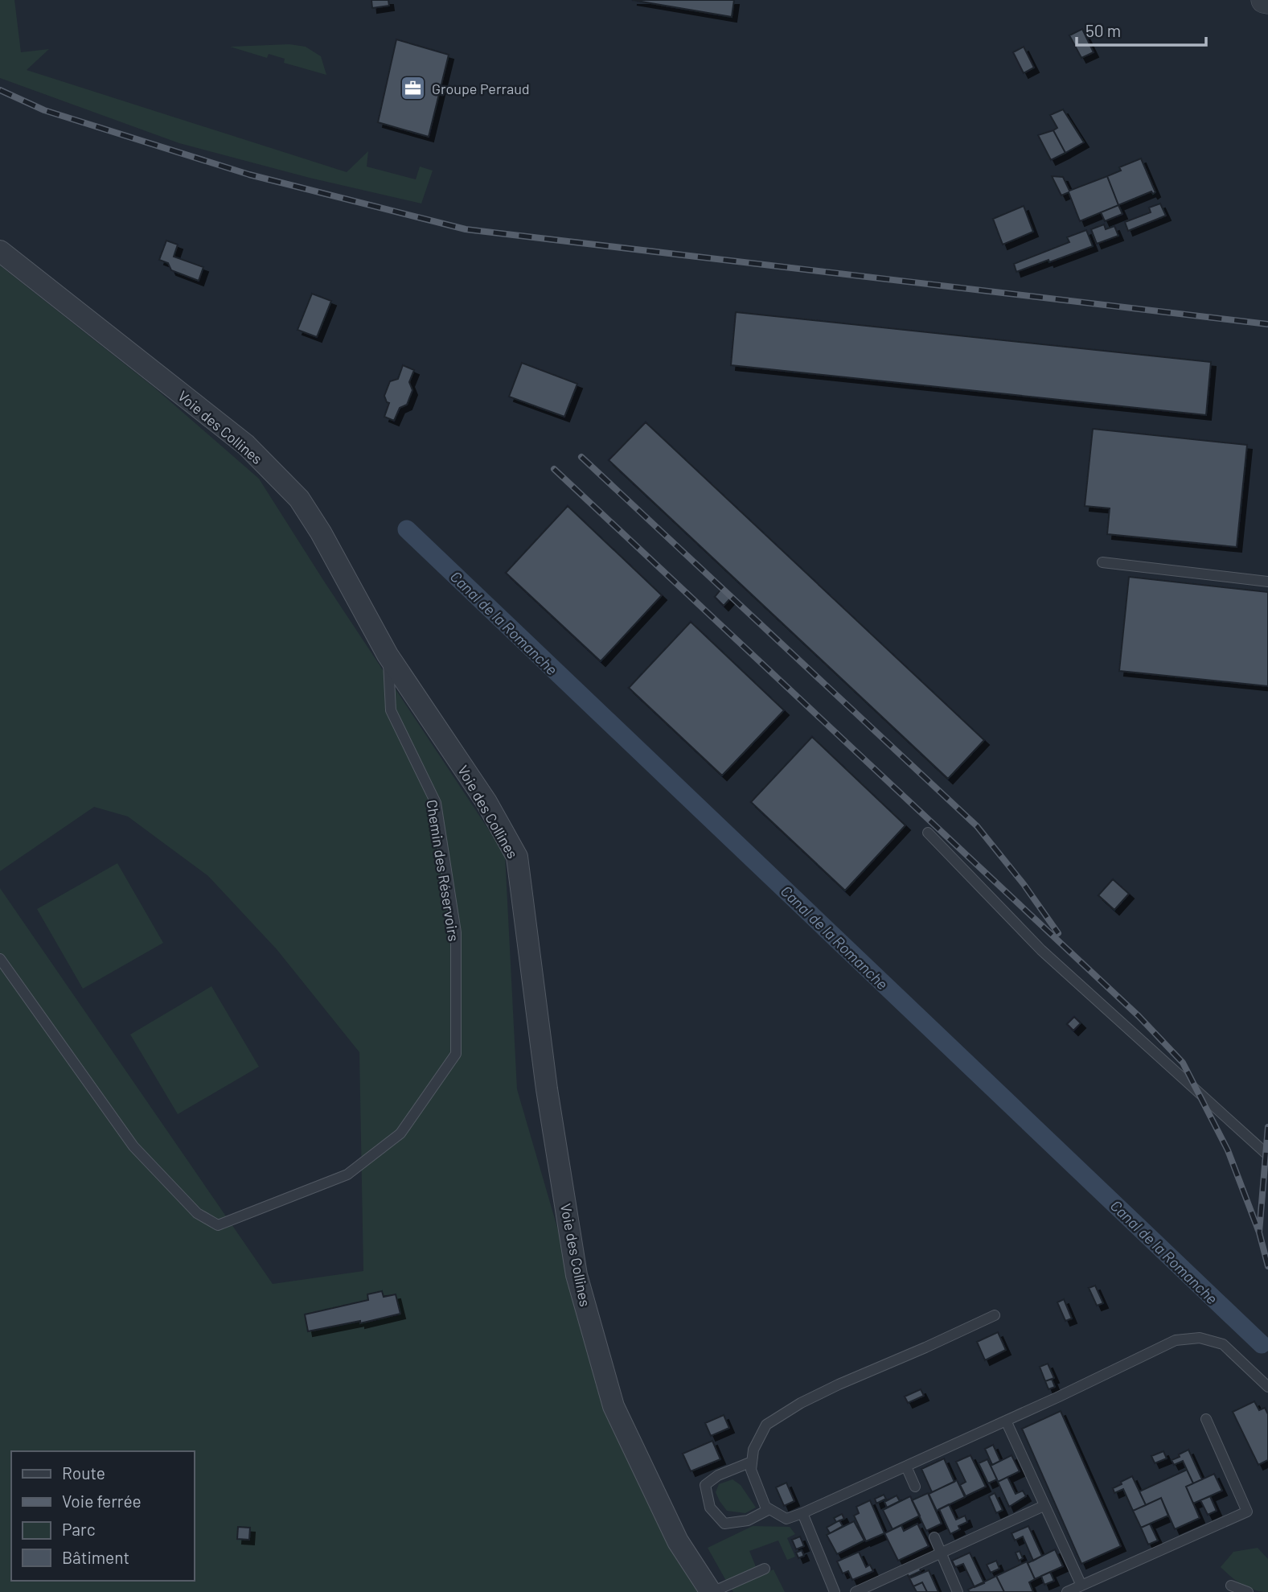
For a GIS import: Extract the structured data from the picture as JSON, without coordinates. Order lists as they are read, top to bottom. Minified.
{"streets":{"street":["Voie des Collines"],"lane":["Chemin des Réservoirs"]},"crossings":[["Voie des Collines","Chemin des Réservoirs"]],"water":["Canal de la Romanche"],"places":{"office":["Groupe Perraud"]},"legend":["Route","Voie ferrée","Parc","Bâtiment"],"scale_bar":"50 m"}
